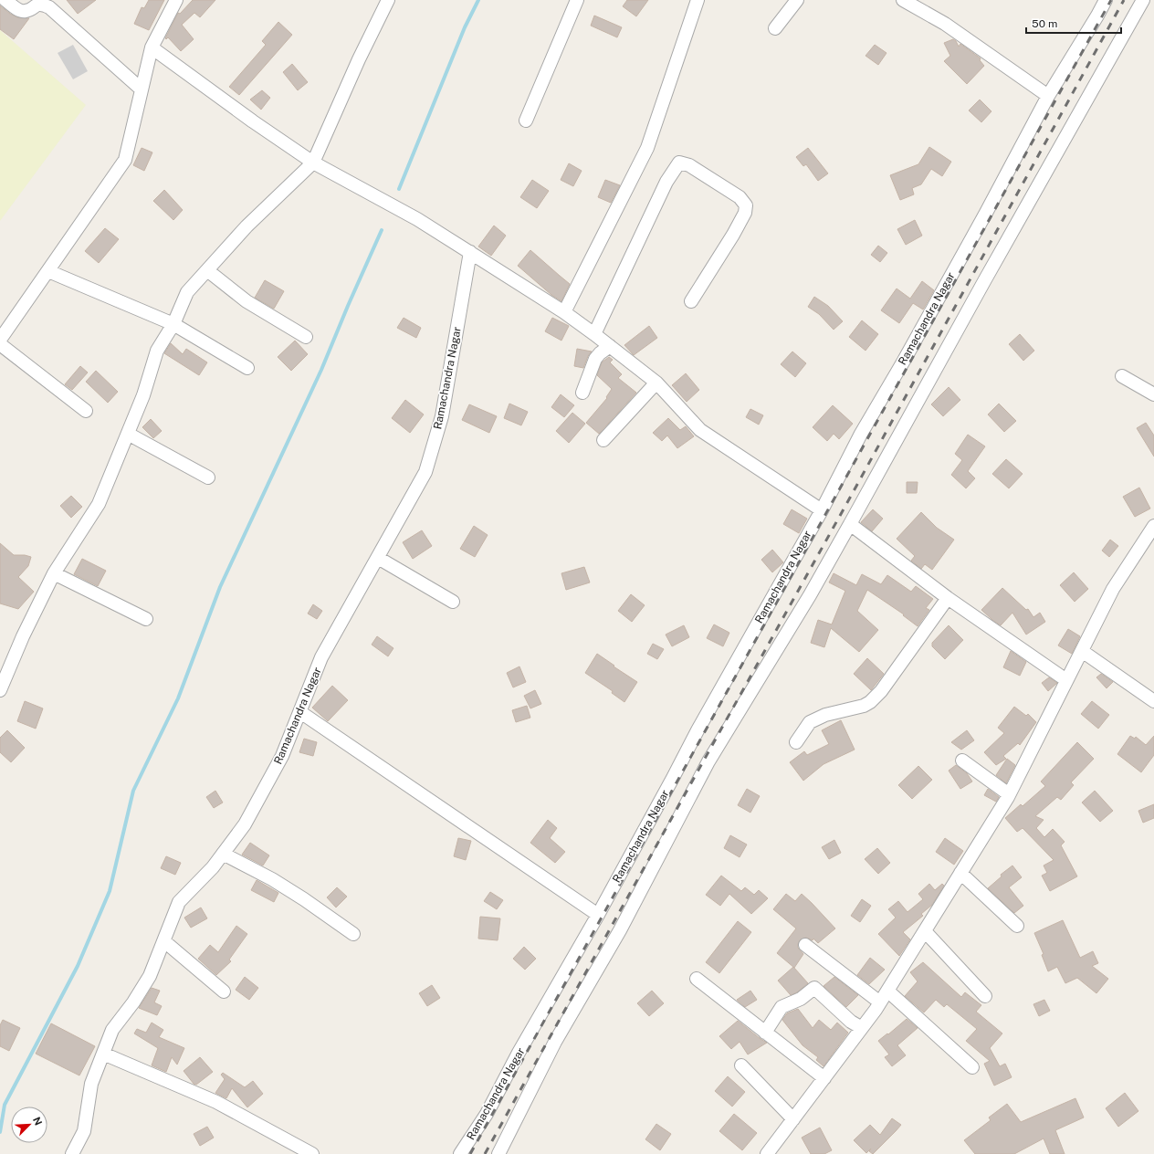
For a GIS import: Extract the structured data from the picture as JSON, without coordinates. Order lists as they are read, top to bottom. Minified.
{"streets":{"street":["Ramachandra Nagar"]},"scale_bar":"50 m","north":"top right"}
